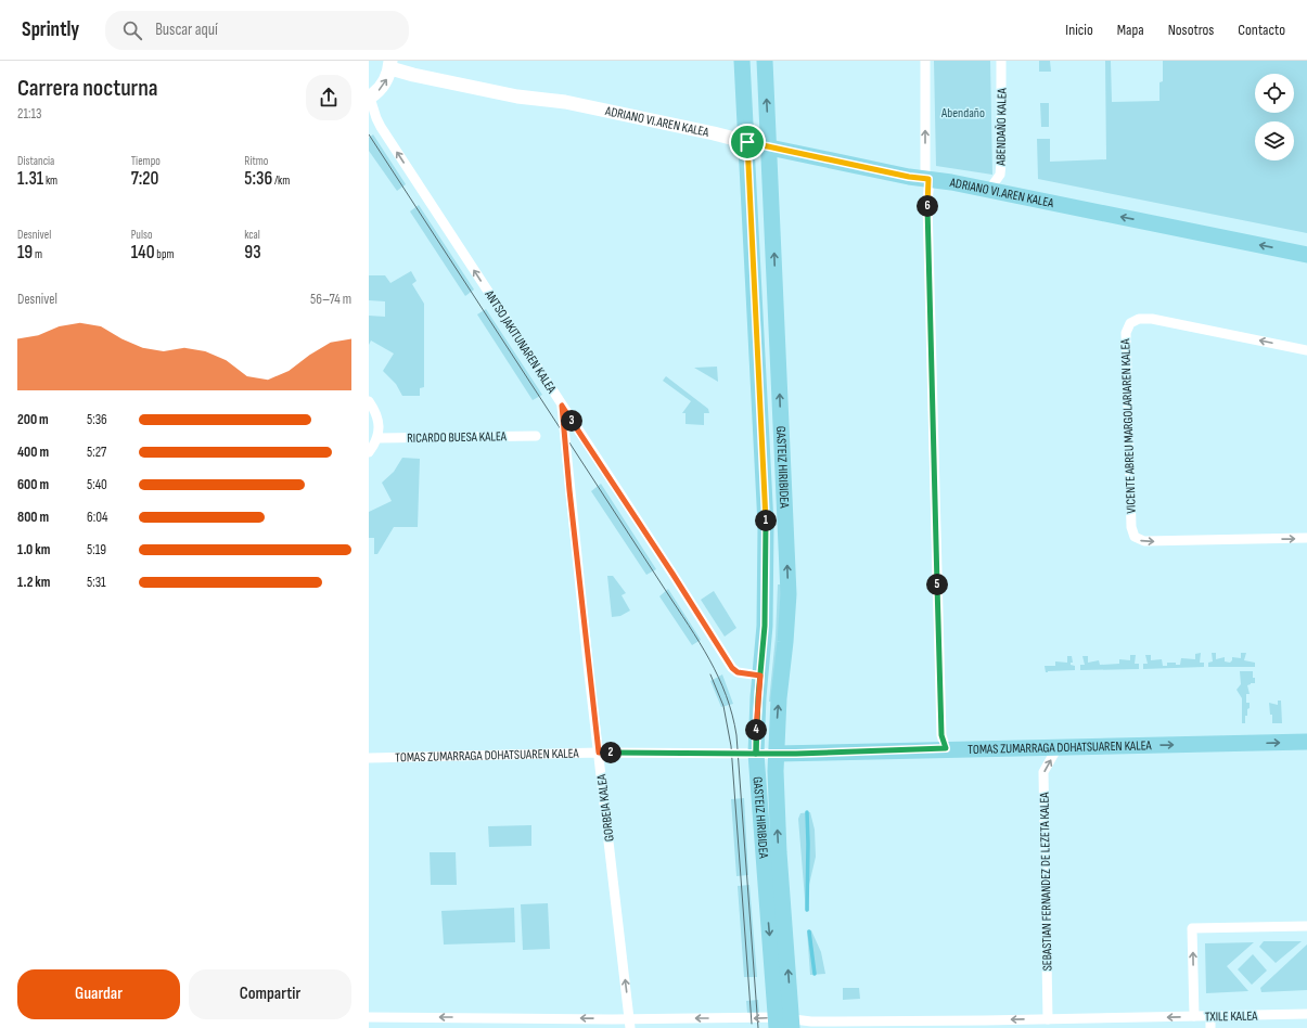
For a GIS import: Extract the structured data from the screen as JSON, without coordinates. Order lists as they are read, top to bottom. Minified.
{"streets":{"main road":["ADRIANO VI.AREN KALEA","GASTEIZ HIRIBIDEA","TOMAS ZUMARRAGA DOHATSUAREN KALEA"],"street":["ABENDAÑO KALEA","ANTSO JAKITUNAREN KALEA","VICENTE ABREU MARGOLARIAREN KALEA","RICARDO BUESA KALEA","GORBEIA KALEA","SEBASTIAN FERNANDEZ DE LEZETA KALEA","TXILE KALEA"]},"crossings":[["ADRIANO VI.AREN KALEA","ABENDAÑO KALEA"],["ADRIANO VI.AREN KALEA","GASTEIZ HIRIBIDEA"],["ANTSO JAKITUNAREN KALEA","GASTEIZ HIRIBIDEA"],["ANTSO JAKITUNAREN KALEA","GORBEIA KALEA"],["GASTEIZ HIRIBIDEA","TOMAS ZUMARRAGA DOHATSUAREN KALEA"],["GASTEIZ HIRIBIDEA","TXILE KALEA"],["TOMAS ZUMARRAGA DOHATSUAREN KALEA","GORBEIA KALEA"],["TOMAS ZUMARRAGA DOHATSUAREN KALEA","SEBASTIAN FERNANDEZ DE LEZETA KALEA"],["GORBEIA KALEA","TXILE KALEA"],["SEBASTIAN FERNANDEZ DE LEZETA KALEA","TXILE KALEA"]],"one_way":["ANTSO JAKITUNAREN KALEA","GORBEIA KALEA","SEBASTIAN FERNANDEZ DE LEZETA KALEA","TXILE KALEA"],"parks":["Abendaño"],"page":{"header":"Sprintly","search":"Buscar aquí","nav":["Inicio","Mapa","Nosotros","Contacto"],"heading":["Carrera nocturna","21:13"],"stats":[["Distancia","1.31 km"],["Tiempo","7:20"],["Ritmo","5:36 /km"],["Desnivel","19 m"],["Pulso","140 bpm"],["kcal","93"]],"pins":["6","3","1","5","4","2"],"chart":["Desnivel","56–74 m"],"list":[{"name":"200 m","note":"5:36"},{"name":"400 m","note":"5:27"},{"name":"600 m","note":"5:40"},{"name":"800 m","note":"6:04"},{"name":"1.0 km","note":"5:19"},{"name":"1.2 km","note":"5:31"}],"buttons":["Guardar","Compartir"]}}
